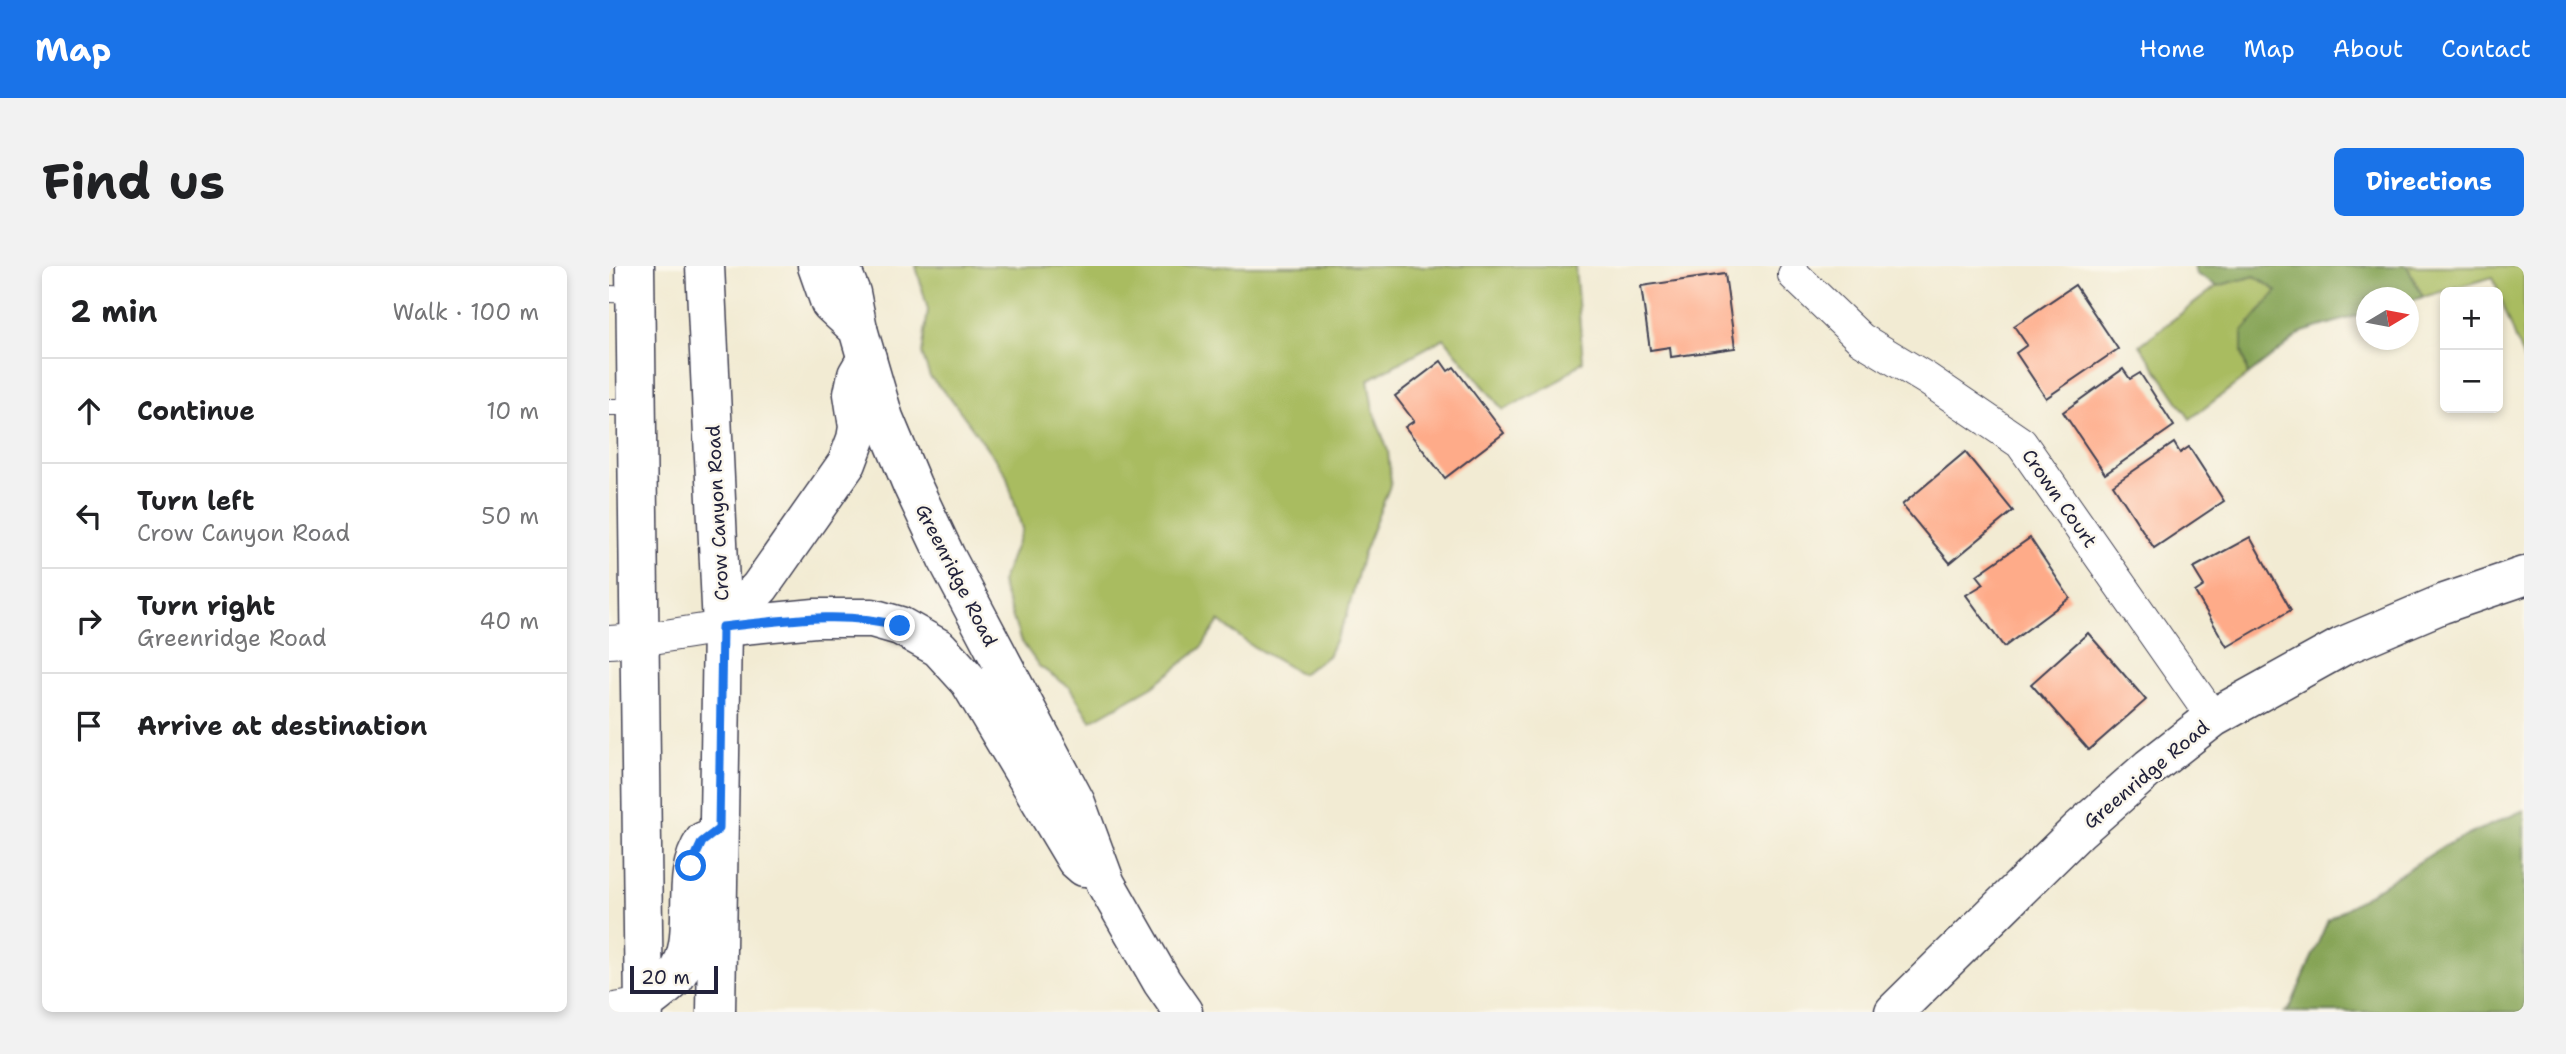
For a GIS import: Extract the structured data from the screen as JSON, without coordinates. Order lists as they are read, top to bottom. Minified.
{"streets":{"street":["Crown Court","Crow Canyon Road","Greenridge Road"]},"crossings":[["Crown Court","Greenridge Road"],["Crow Canyon Road","Greenridge Road"]],"scale_bar":"20 m","north":"right","page":{"header":"Map","nav":["Home","Map","About","Contact"],"buttons":"Directions","title":"Find us","heading":["2 min","Walk · 100 m"],"map_buttons":["+","−"],"list":[["Continue","10 m"],["Turn left","Crow Canyon Road","50 m"],["Turn right","Greenridge Road","40 m"],"Arrive at destination"],"scale":"20 m"}}
